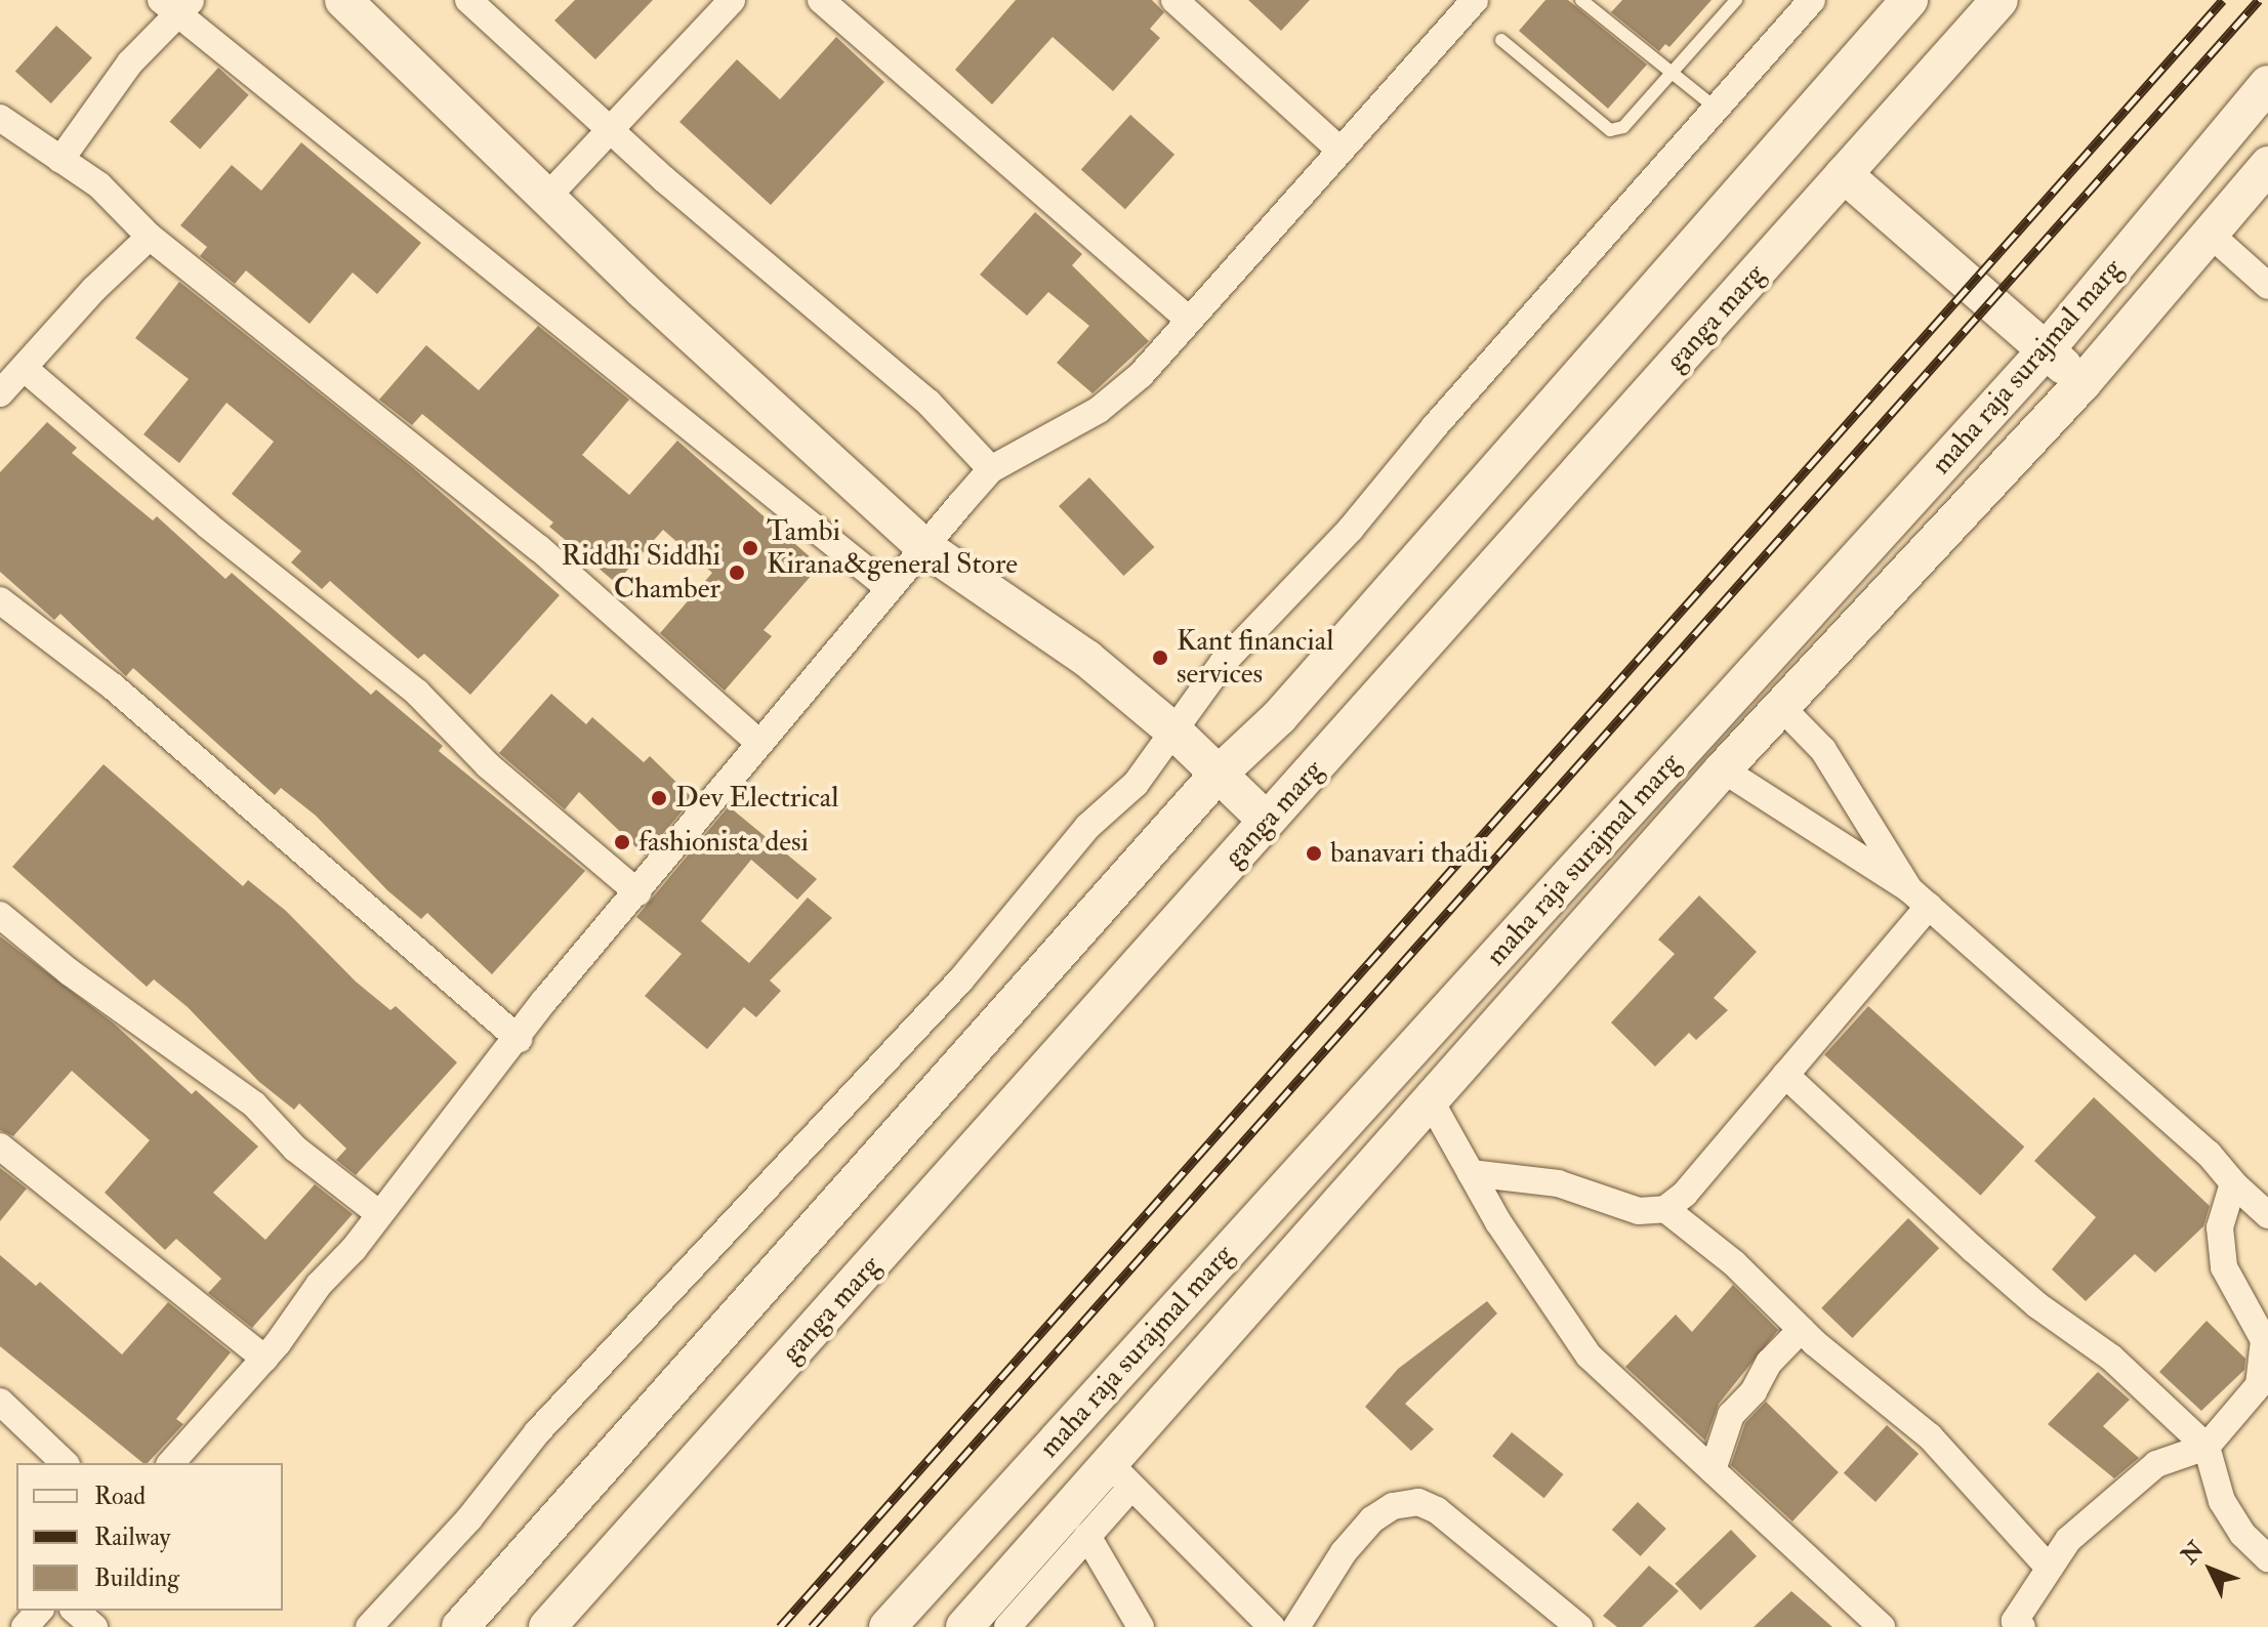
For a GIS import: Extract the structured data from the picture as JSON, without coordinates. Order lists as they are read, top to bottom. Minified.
{"streets":{"street":["ganga marg","maha raja surajmal marg"]},"places":["Tambi Kirana&general Store","Riddhi Siddhi Chamber","Kant financial services","Dev Electrical","fashionista desi","banavari thadi"],"legend":["Road","Railway","Building"],"north":"top left"}
